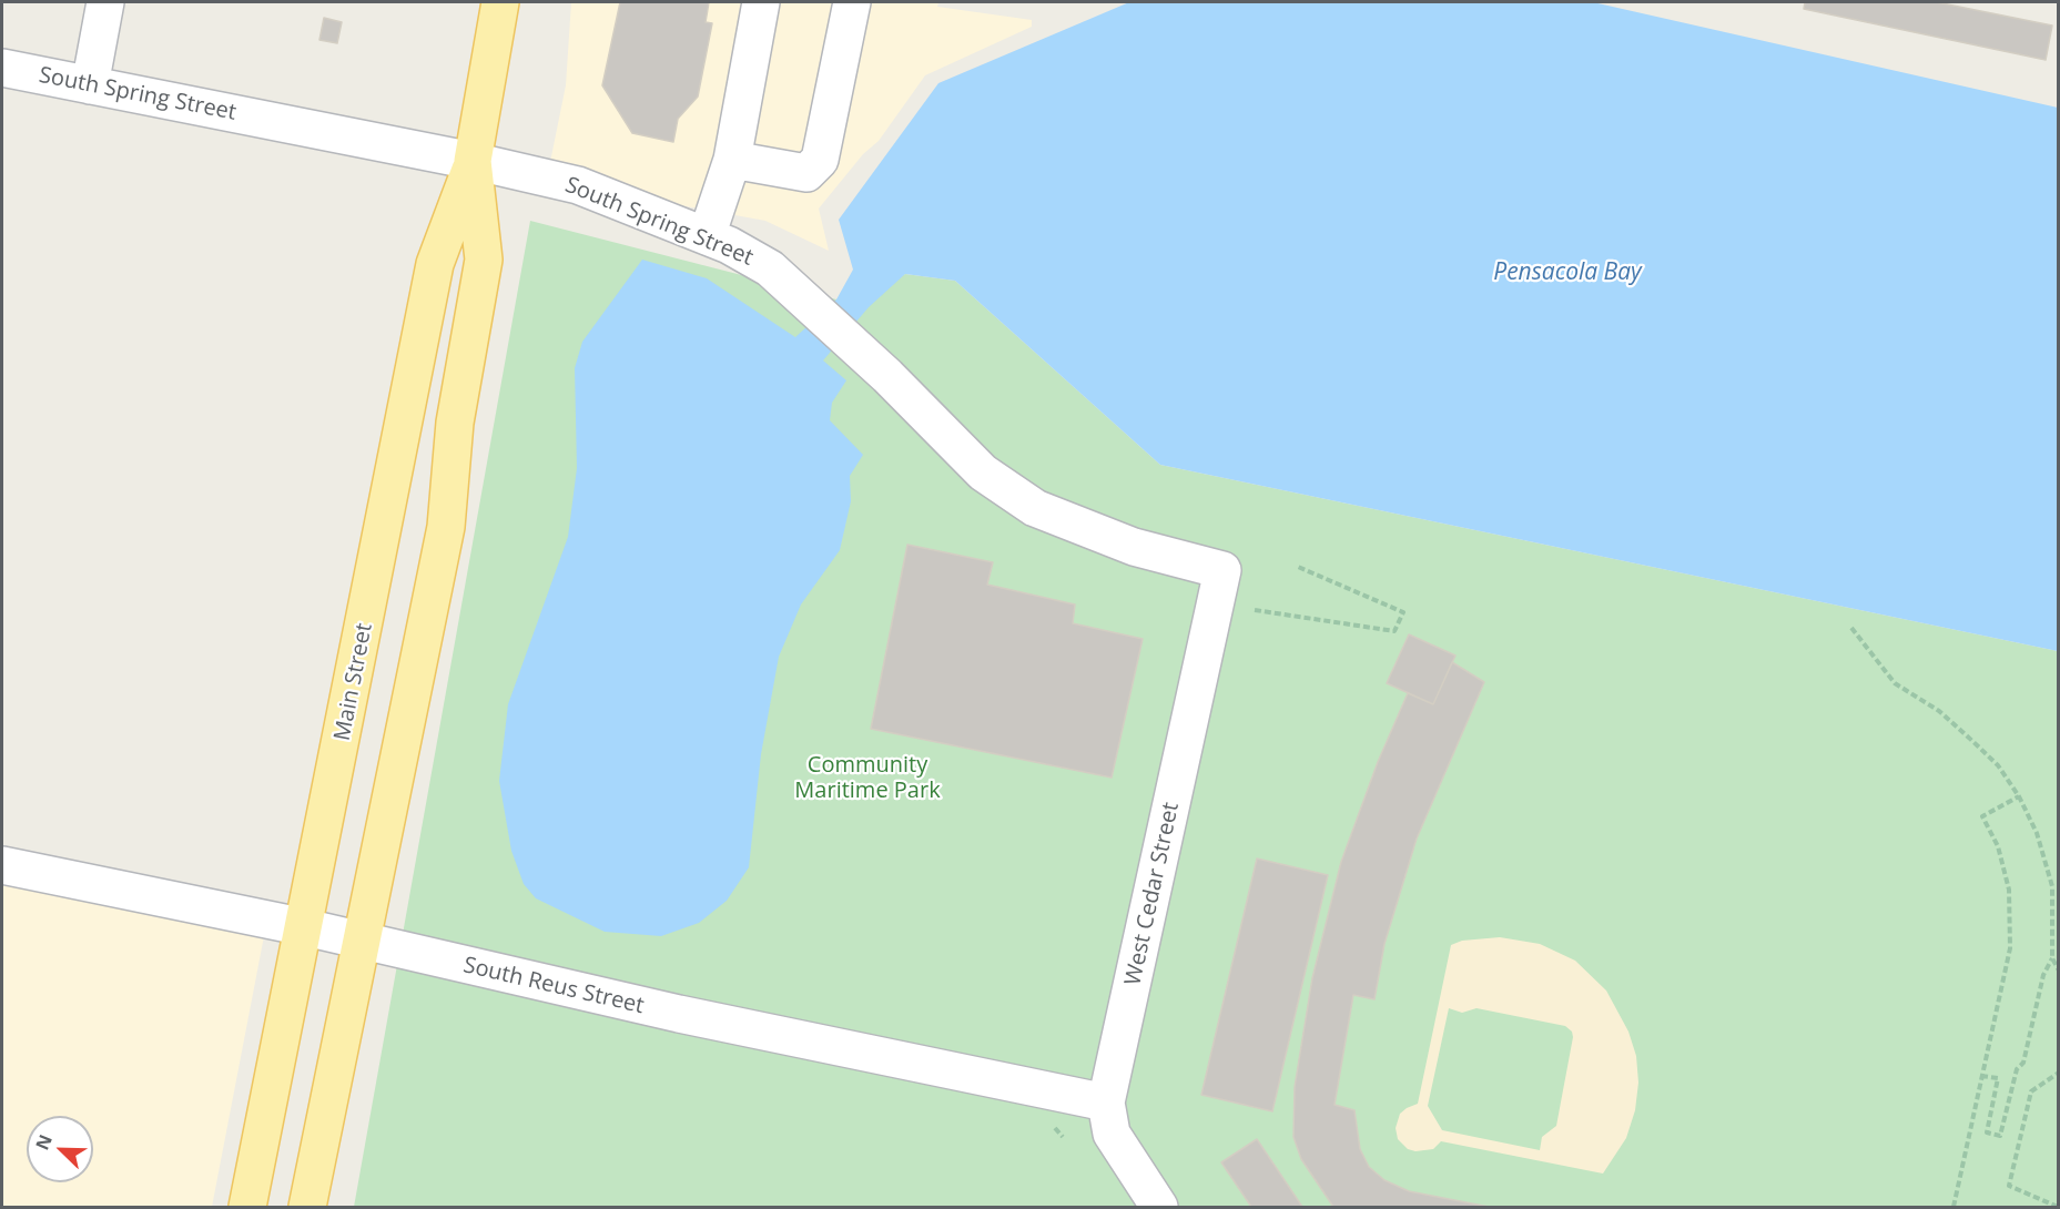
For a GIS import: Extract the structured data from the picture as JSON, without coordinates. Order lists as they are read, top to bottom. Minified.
{"streets":{"main road":["Main Street"],"street":["South Spring Street","West Cedar Street","South Reus Street"]},"crossings":[["South Spring Street","Main Street"],["South Spring Street","West Cedar Street"],["Main Street","South Reus Street"],["West Cedar Street","South Reus Street"]],"water":["Pensacola Bay"],"parks":["Community Maritime Park"],"north":"top left"}
